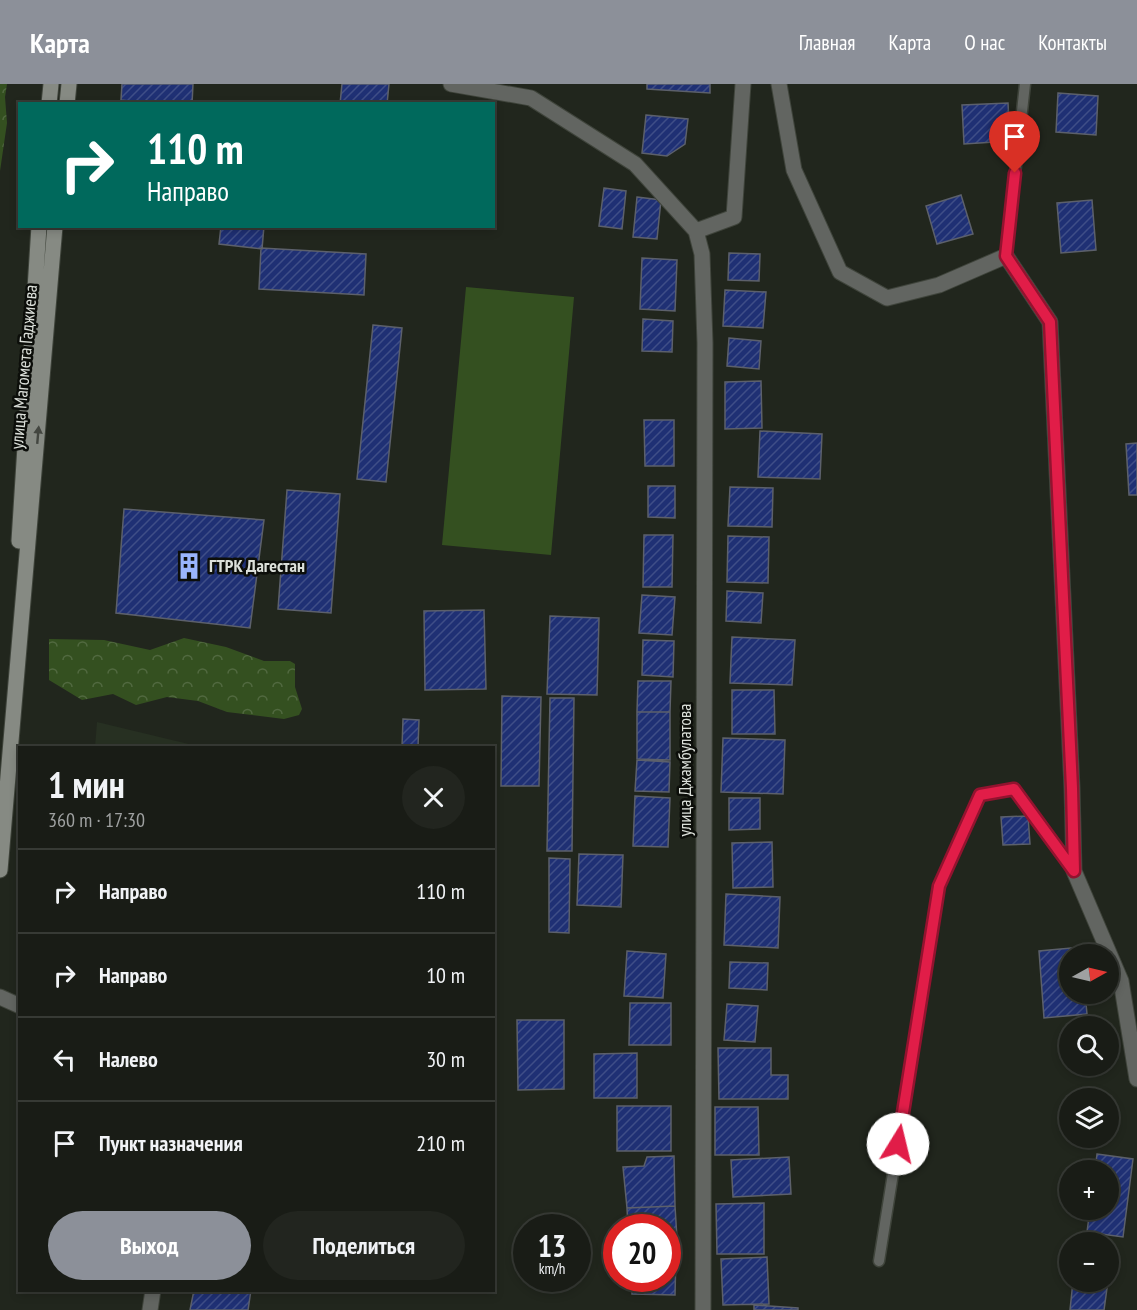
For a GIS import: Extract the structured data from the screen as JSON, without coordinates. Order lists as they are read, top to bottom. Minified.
{"streets":{"main road":["улица Магомета Гаджиева"],"street":["улица Джамбулатова"]},"places":{"building":["ГТРК Дагестан"]},"north":"right","page":{"header":"Карта","nav":["Главная","Карта","О нас","Контакты"],"turn":["110 m","Направо"],"heading":["1 мин","360 m · 17:30"],"list":[{"name":"Направо","value":"110 m"},{"name":"Направо","value":"10 m"},{"name":"Налево","value":"30 m"},{"name":"Пункт назначения","value":"210 m"}],"map_buttons":["+","−"],"buttons":["Выход","Поделиться"],"speed":"13 km/h","limit":"20"}}
